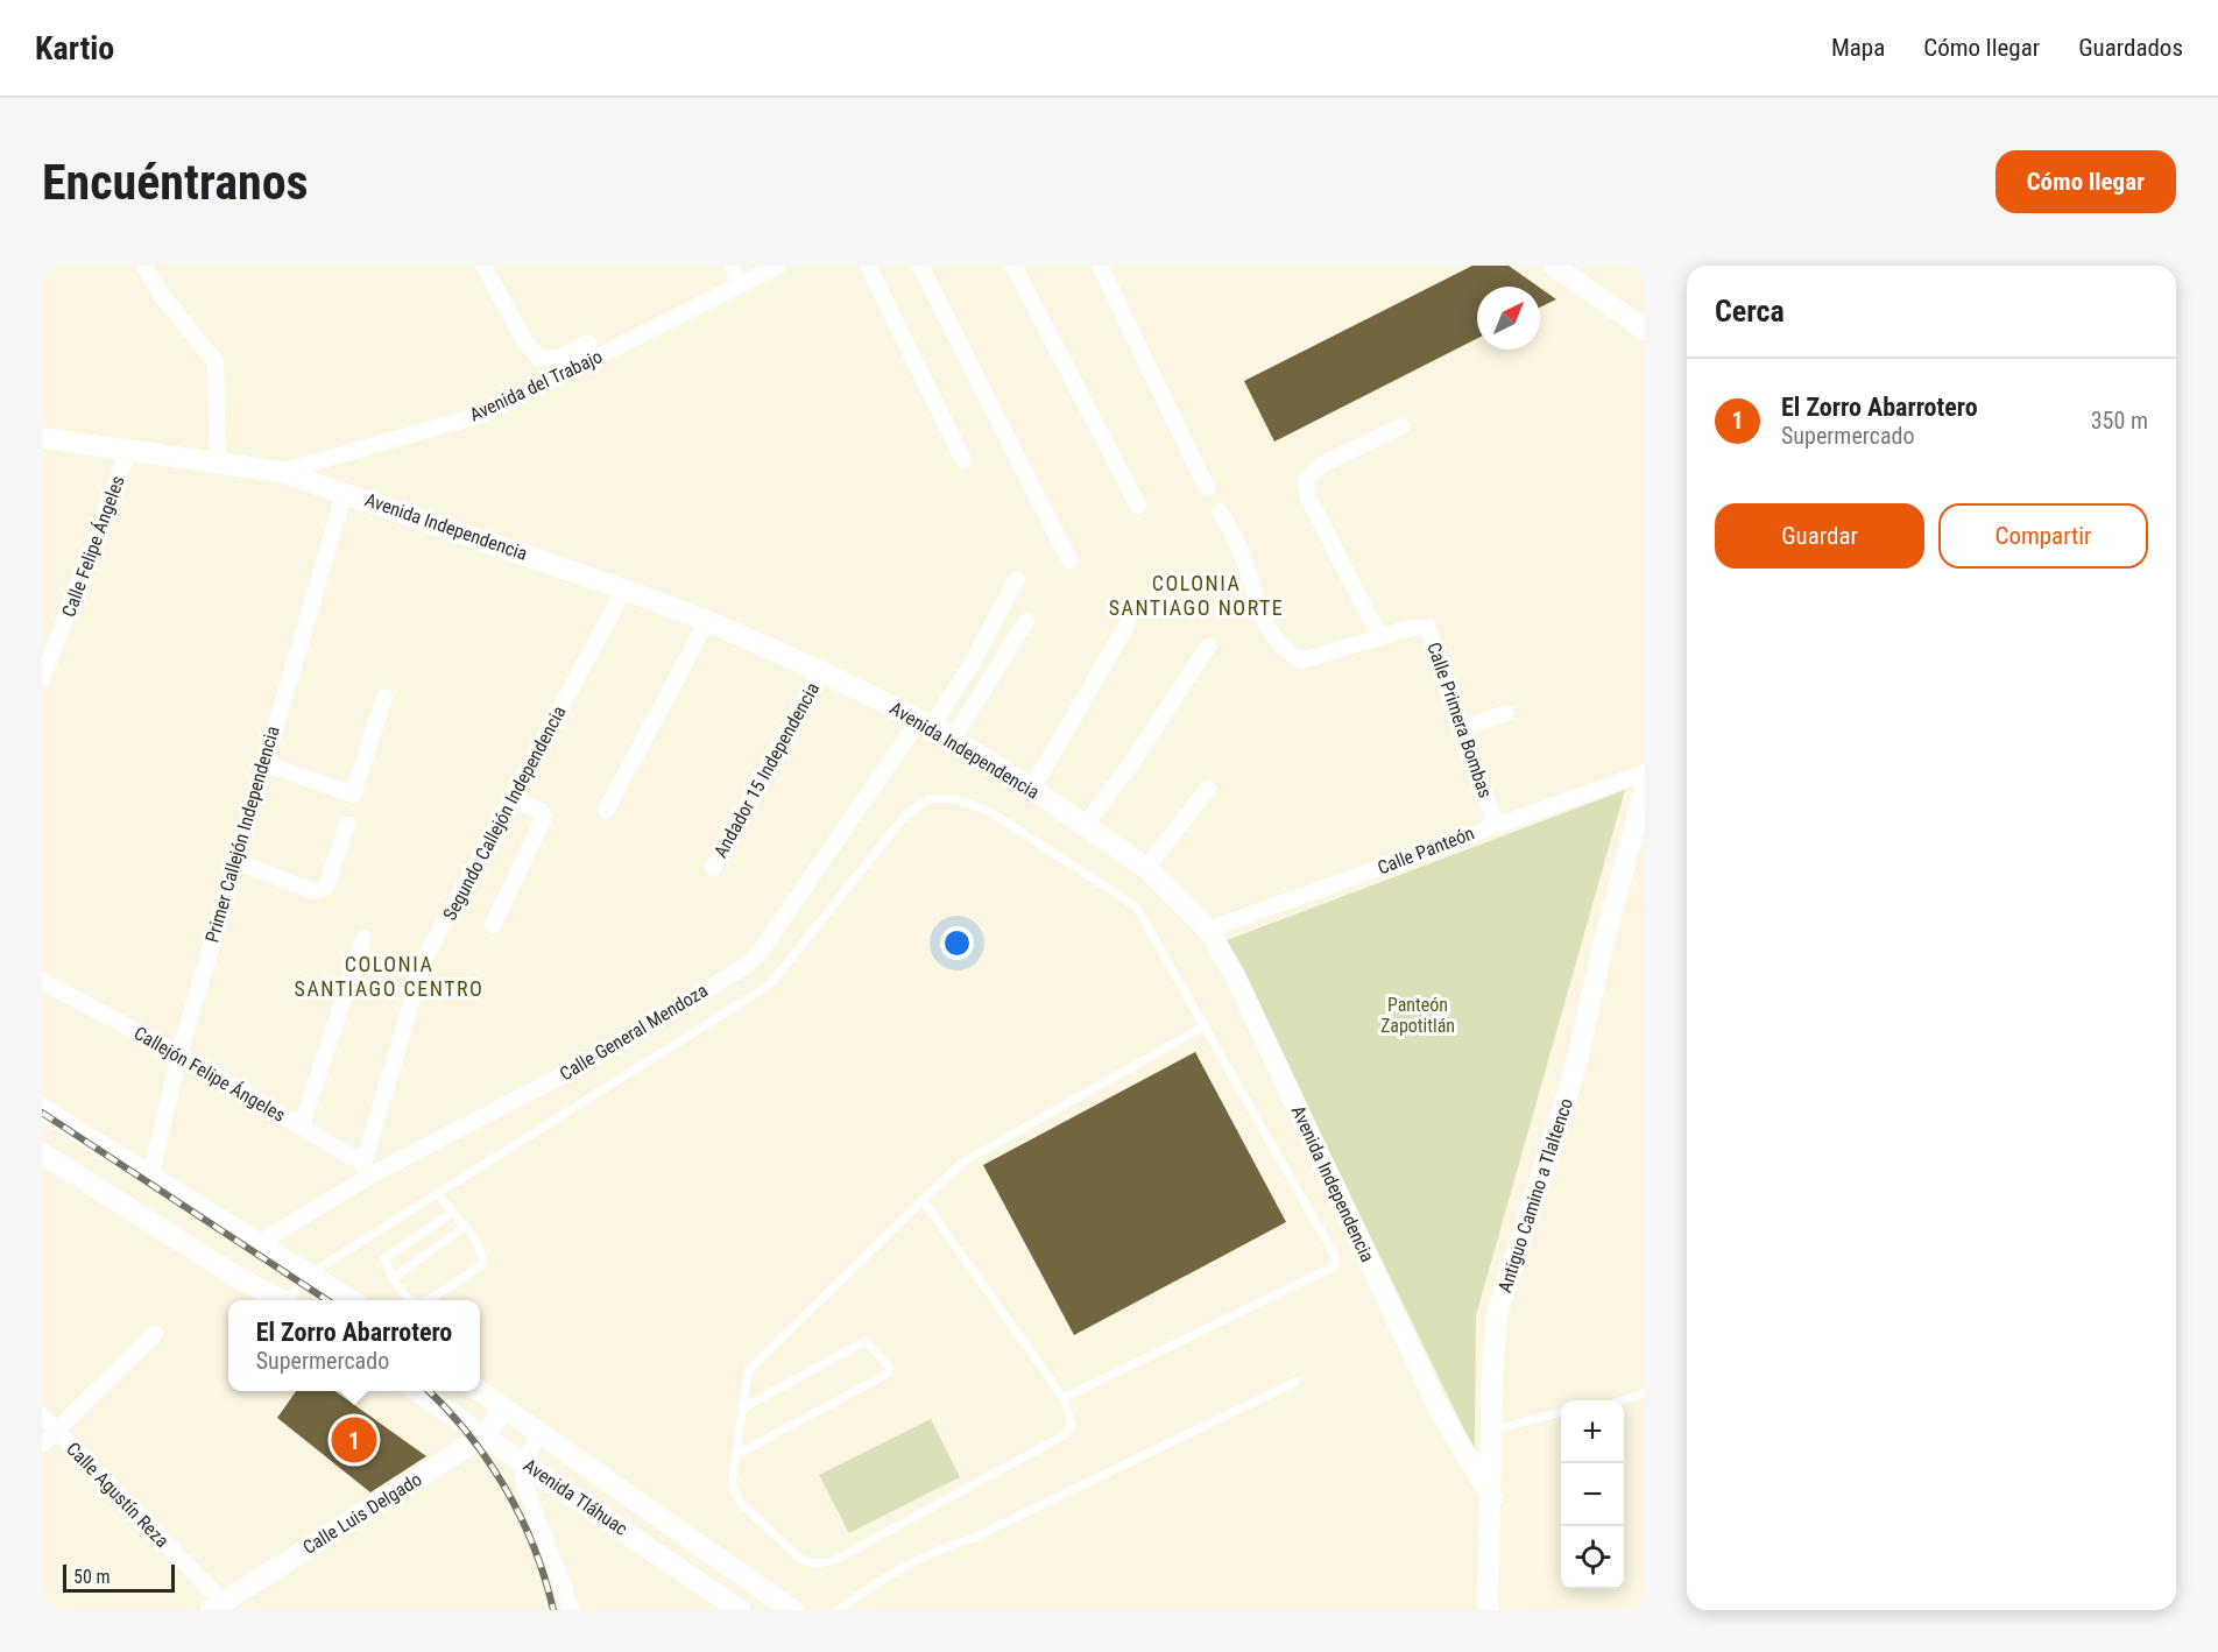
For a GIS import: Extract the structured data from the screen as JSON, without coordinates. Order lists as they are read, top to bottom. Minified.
{"streets":{"street":["Avenida del Trabajo","Avenida Independencia","Calle Felipe Ángeles","Calle Primera Bombas","Andador 15 Independencia","Segundo Callejón Independencia","Primer Callejón Independencia","Calle Panteón","Calle General Mendoza","Callejón Felipe Ángeles","Antiguo Camino a Tlaltenco","Calle Agustín Reza","Avenida Tláhuac","Calle Luis Delgado"]},"crossings":[["Avenida del Trabajo","Avenida Independencia"],["Avenida Independencia","Calle Felipe Ángeles"],["Avenida Independencia","Andador 15 Independencia"],["Avenida Independencia","Segundo Callejón Independencia"],["Avenida Independencia","Primer Callejón Independencia"],["Avenida Independencia","Calle Panteón"],["Avenida Independencia","Calle General Mendoza"],["Avenida Independencia","Antiguo Camino a Tlaltenco"],["Calle Primera Bombas","Calle Panteón"],["Segundo Callejón Independencia","Calle General Mendoza"],["Segundo Callejón Independencia","Callejón Felipe Ángeles"],["Primer Callejón Independencia","Callejón Felipe Ángeles"],["Calle General Mendoza","Callejón Felipe Ángeles"],["Calle Agustín Reza","Calle Luis Delgado"],["Avenida Tláhuac","Calle Luis Delgado"]],"districts":["COLONIA SANTIAGO NORTE","COLONIA SANTIAGO CENTRO"],"parks":["Panteón Zapotitlán"],"scale_bar":"50 m","north":"top right","page":{"header":"Kartio","nav":["Mapa","Cómo llegar","Guardados"],"buttons":["Cómo llegar",["Guardar","Compartir"]],"title":"Encuéntranos","heading":"Cerca","list":[{"mark":"1","name":"El Zorro Abarrotero","note":"Supermercado","value":"350 m"}],"popup":["El Zorro Abarrotero","Supermercado"],"map_buttons":["+","−"],"pins":"1","scale":"50 m"}}
